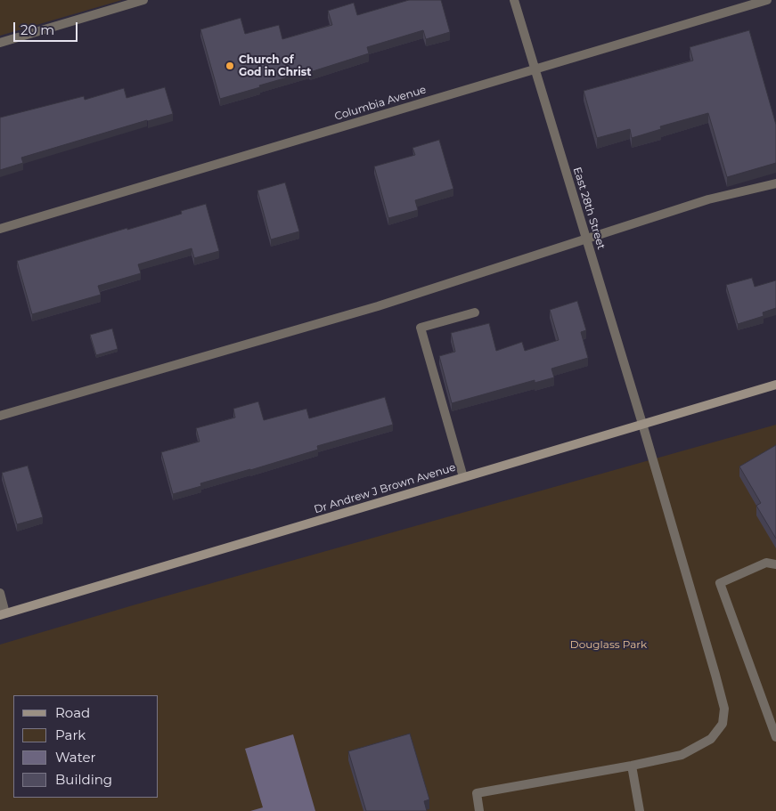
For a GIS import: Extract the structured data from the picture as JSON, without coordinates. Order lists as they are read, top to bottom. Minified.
{"streets":{"main road":["Dr Andrew J Brown Avenue"],"street":["Columbia Avenue","East 28th Street"]},"crossings":[["Columbia Avenue","East 28th Street"],["East 28th Street","Dr Andrew J Brown Avenue"]],"parks":["Douglass Park"],"places":["Church of God in Christ"],"legend":["Road","Park","Water","Building"],"scale_bar":"20 m"}
